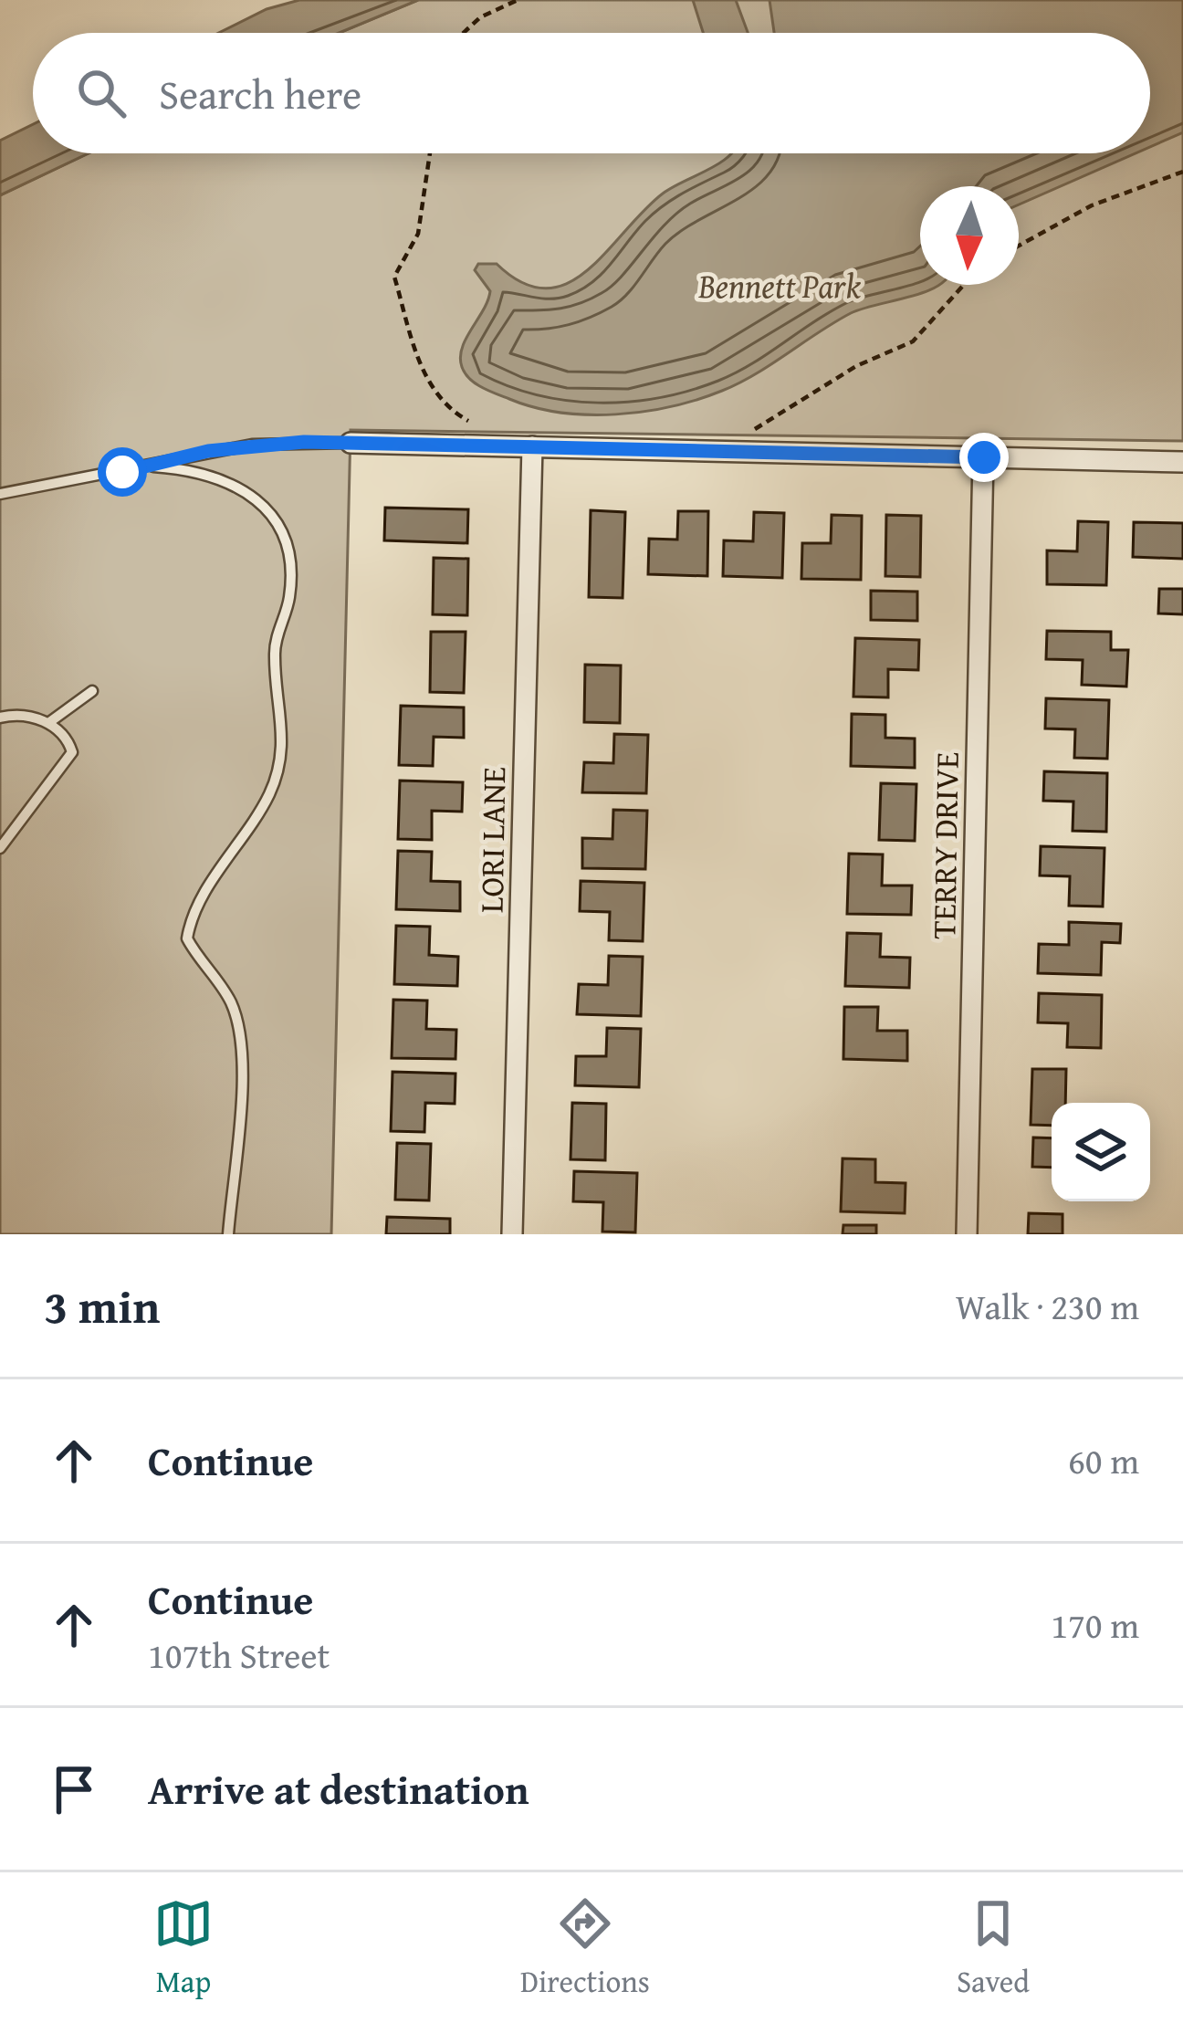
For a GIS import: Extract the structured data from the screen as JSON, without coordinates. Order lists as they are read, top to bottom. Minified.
{"streets":{"street":["LORI LANE","TERRY DRIVE"]},"parks":["Bennett Park"],"north":"bottom","page":{"search":"Search here","heading":["3 min","Walk · 230 m"],"list":[["Continue","60 m"],["Continue","107th Street","170 m"],"Arrive at destination"],"nav":["Map","Directions","Saved"]}}
